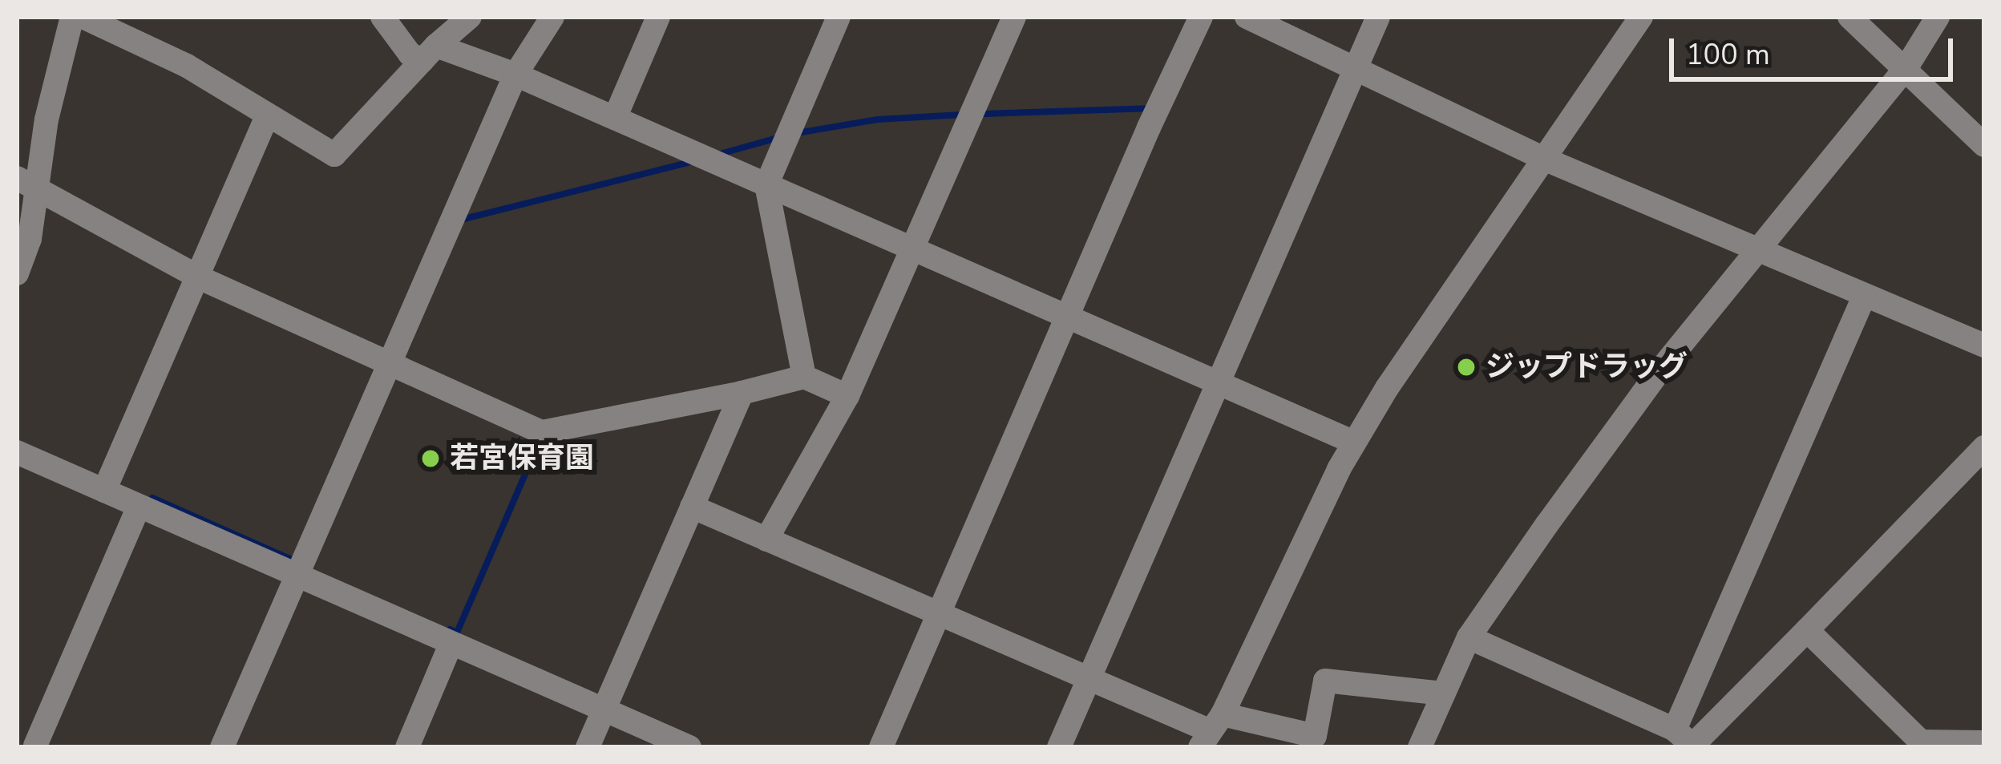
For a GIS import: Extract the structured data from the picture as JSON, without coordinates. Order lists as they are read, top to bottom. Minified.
{"places":["ジップドラッグ","若宮保育園"],"scale_bar":"100 m"}
